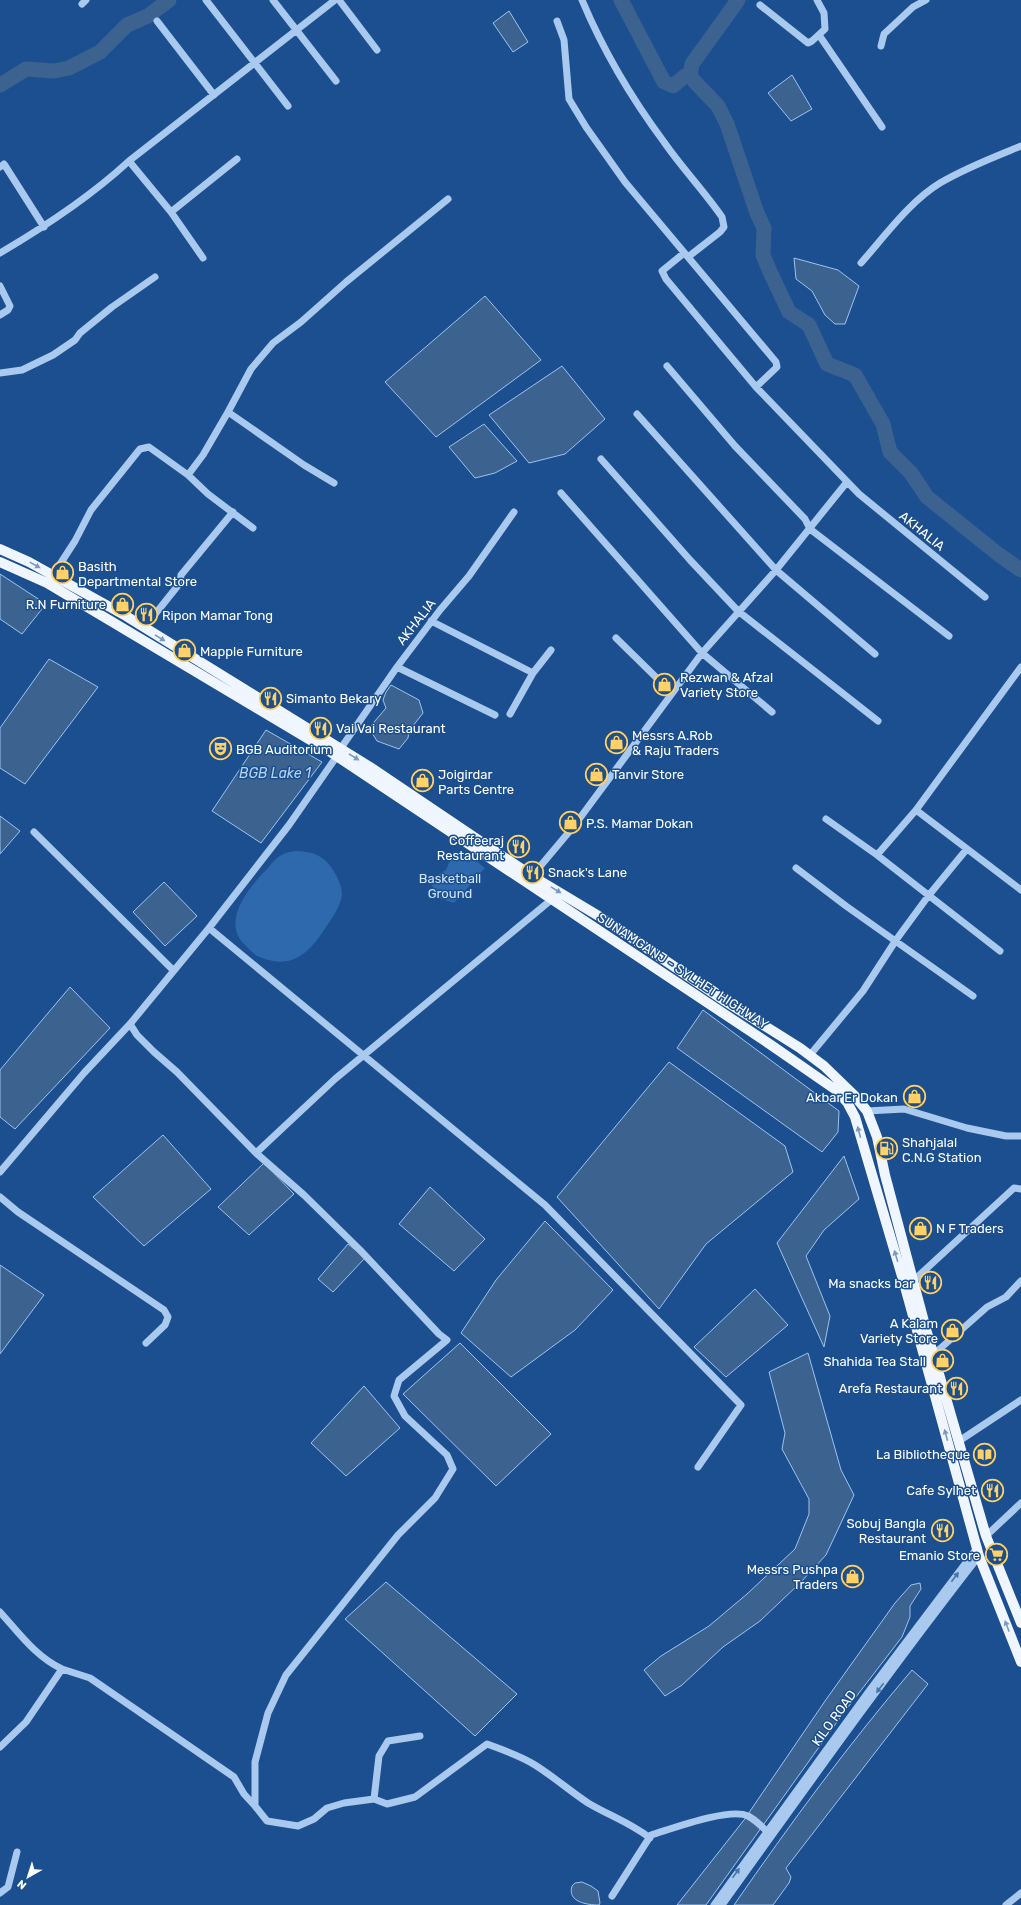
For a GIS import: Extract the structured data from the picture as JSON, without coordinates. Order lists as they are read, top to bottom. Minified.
{"streets":{"main road":["SUNAMGANJ - SYLHET HIGHWAY"],"street":["AKHALIA","KILO ROAD"]},"crossings":[["AKHALIA","SUNAMGANJ - SYLHET HIGHWAY"],["SUNAMGANJ - SYLHET HIGHWAY","KILO ROAD"]],"water":["BGB Lake 1"],"parks":["Basketball Ground"],"places":{"shop":["Basith Departmental Store","R.N Furniture","Mapple Furniture","Rezwan & Afzal Variety Store","Messrs A.Rob & Raju Traders","Tanvir Store","Joigirdar Parts Centre","P.S. Mamar Dokan","Akbar Er Dokan","N F Traders","A Kalam Variety Store","Shahida Tea Stall","Messrs Pushpa Traders"],"restaurant":["Ripon Mamar Tong","Simanto Bekary","Vai Vai Restaurant","Coffeeraj Restaurant","Snack's Lane","Ma snacks bar","Arefa Restaurant","Cafe Sylhet","Sobuj Bangla Restaurant"],"theatre":["BGB Auditorium"],"fuel station":["Shahjalal C.N.G Station"],"library":["La Bibliotheque"],"supermarket":["Emanio Store"]},"north":"bottom left"}
